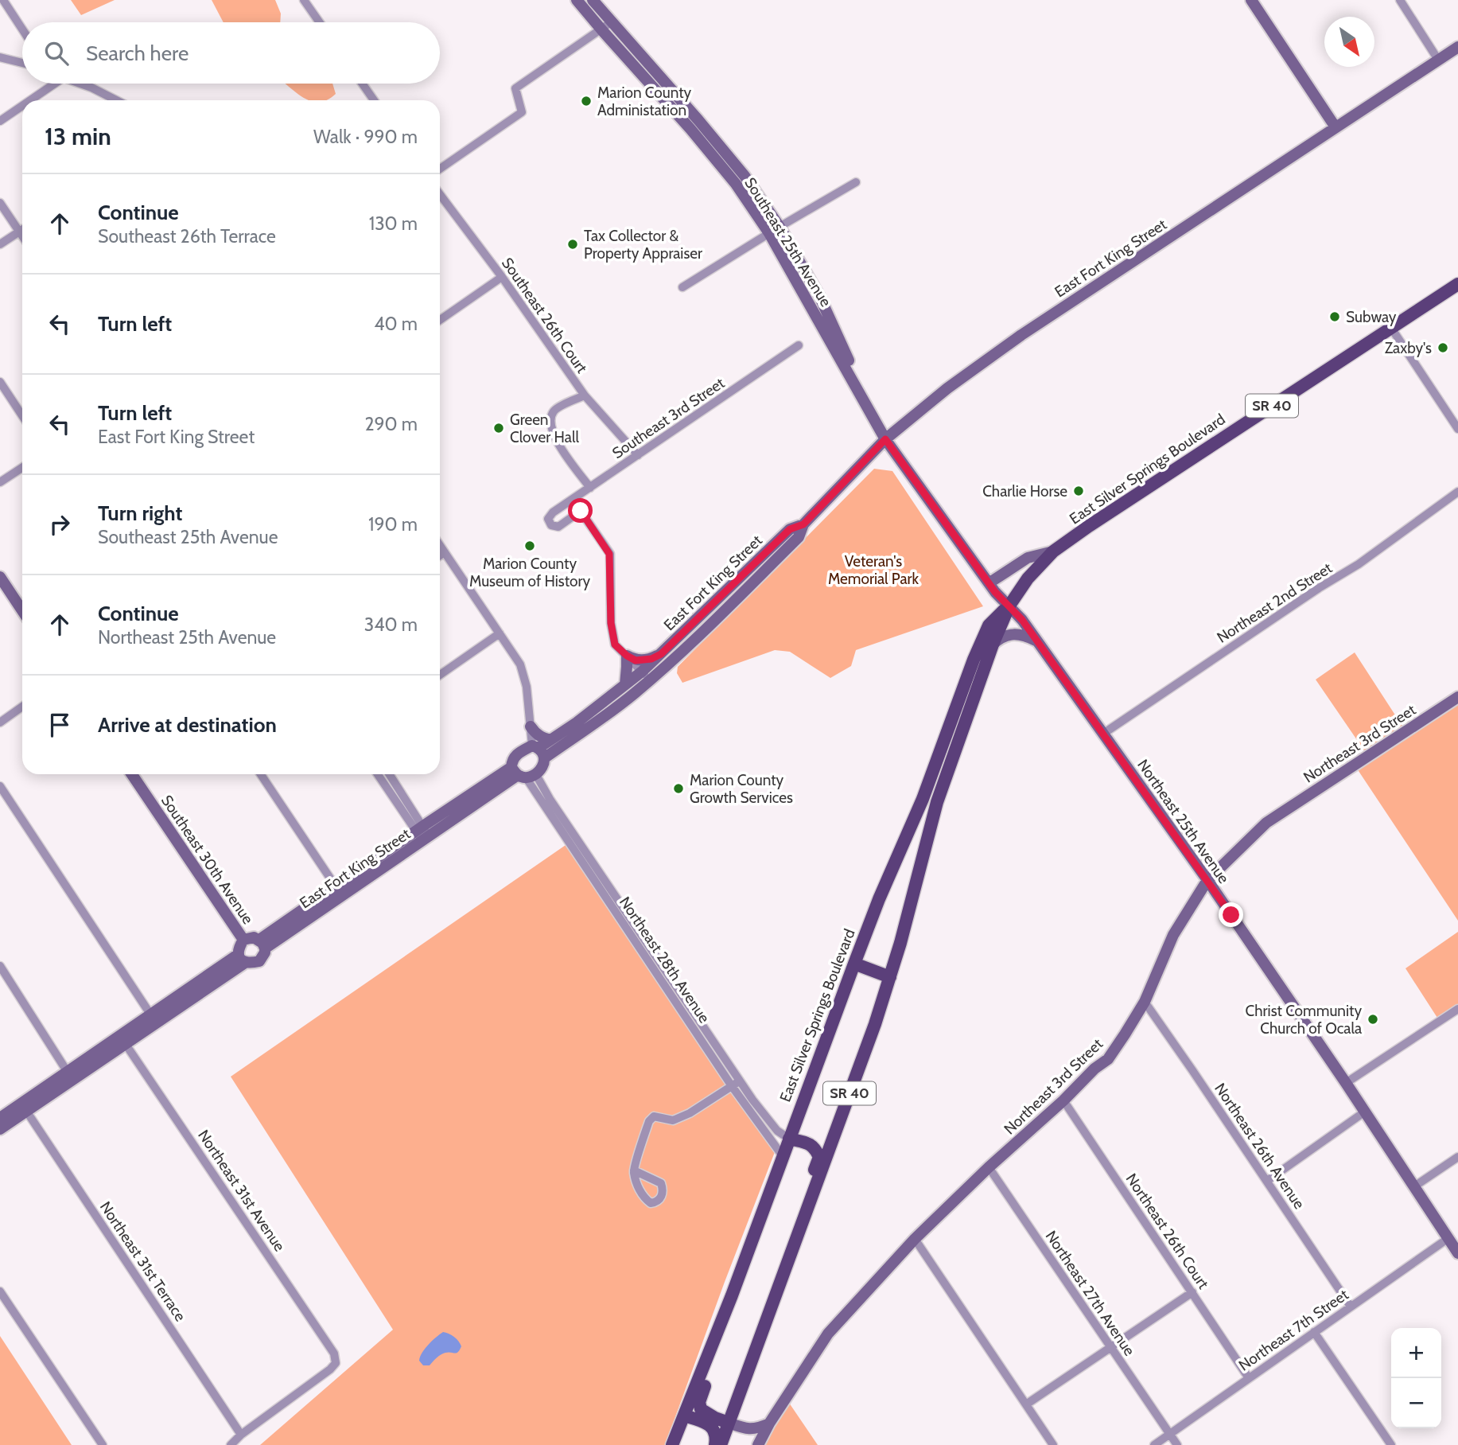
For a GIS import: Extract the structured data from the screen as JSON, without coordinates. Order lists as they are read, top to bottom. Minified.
{"streets":{"main road":["SR 40","East Silver Springs Boulevard"],"street":["Southeast 25th Avenue","East Fort King Street","Southeast 26th Court","Southeast 3rd Street","Northeast 2nd Street","Northeast 3rd Street","Northeast 25th Avenue","Southeast 30th Avenue","Northeast 28th Avenue","Northeast 26th Avenue","Northeast 31st Avenue","Northeast 26th Court","Northeast 31st Terrace","Northeast 27th Avenue","Northeast 7th Street"]},"crossings":[["Southeast 25th Avenue","East Fort King Street"],["Southeast 25th Avenue","East Silver Springs Boulevard"],["Southeast 25th Avenue","Northeast 25th Avenue"],["East Fort King Street","Southeast 30th Avenue"],["East Fort King Street","Northeast 28th Avenue"],["East Fort King Street","Northeast 31st Avenue"],["East Fort King Street","Northeast 31st Terrace"],["Southeast 26th Court","Southeast 3rd Street"],["East Silver Springs Boulevard","Northeast 25th Avenue"],["East Silver Springs Boulevard","Northeast 28th Avenue"],["Northeast 2nd Street","Northeast 25th Avenue"],["Northeast 3rd Street","Northeast 25th Avenue"],["Northeast 3rd Street","Northeast 26th Avenue"],["Northeast 3rd Street","Northeast 26th Court"],["Northeast 3rd Street","Northeast 27th Avenue"],["Northeast 25th Avenue","Northeast 7th Street"],["Northeast 26th Avenue","Northeast 7th Street"],["Northeast 31st Avenue","Northeast 31st Terrace"],["Northeast 26th Court","Northeast 7th Street"],["Northeast 27th Avenue","Northeast 7th Street"]],"parks":["Veteran's Memorial Park"],"places":["Marion County Administation","Tax Collector & Property Appraiser","Subway","Zaxby's","Green Clover Hall","Charlie Horse","Marion County Museum of History","Marion County Growth Services","Christ Community Church of Ocala"],"north":"bottom right","page":{"search":"Search here","heading":["13 min","Walk · 990 m"],"list":[["Continue","Southeast 26th Terrace","130 m"],["Turn left","40 m"],["Turn left","East Fort King Street","290 m"],["Turn right","Southeast 25th Avenue","190 m"],["Continue","Northeast 25th Avenue","340 m"],"Arrive at destination"],"map_buttons":["+","−"]}}
